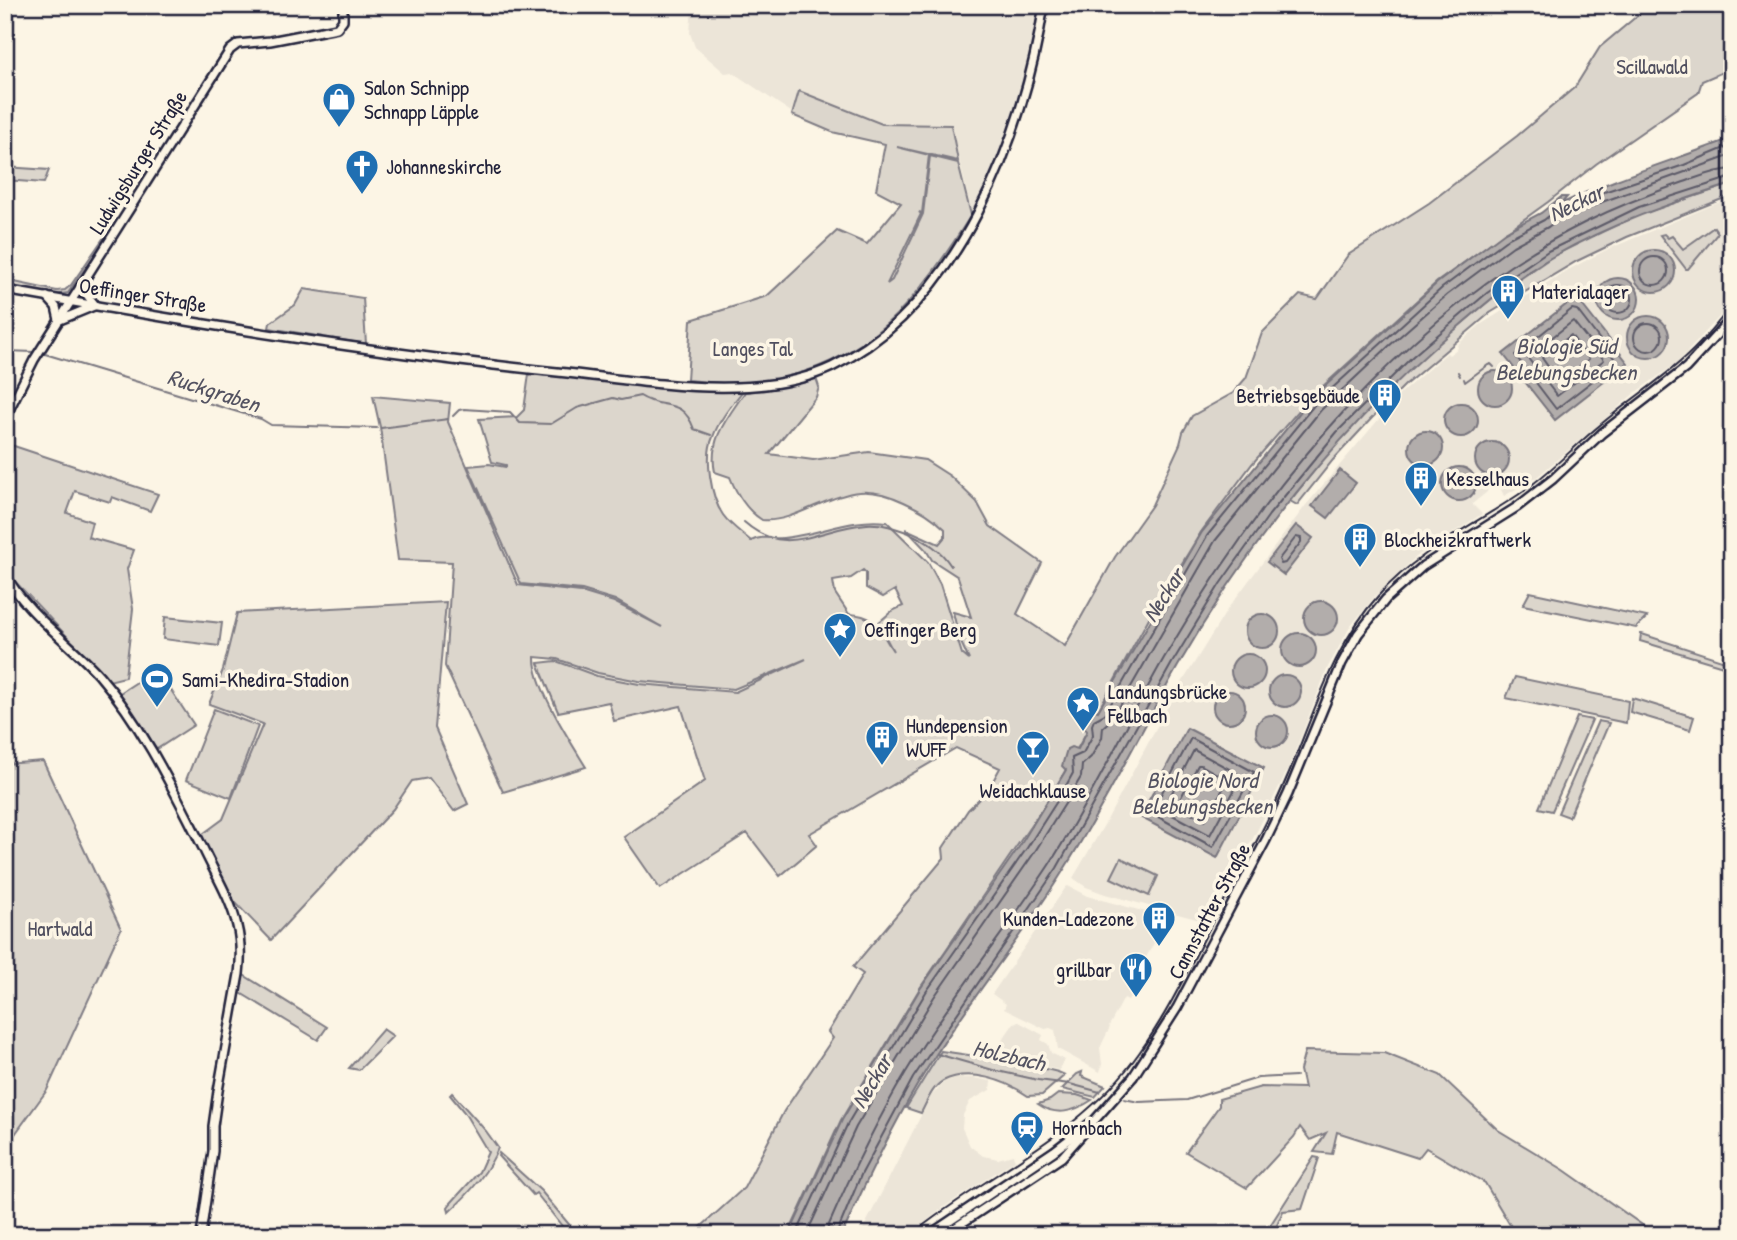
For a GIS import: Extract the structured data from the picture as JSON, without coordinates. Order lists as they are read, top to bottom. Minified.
{"streets":{"main road":["Ludwigsburger Straße","Oeffinger Straße","Cannstatter Straße"]},"crossings":[["Ludwigsburger Straße","Oeffinger Straße"]],"water":["Neckar","Biologie Süd Belebungsbecken","Ruckgraben","Biologie Nord Belebungsbecken","Holzbach"],"parks":["Scillawald","Langes Tal","Hartwald"],"places":{"shop":["Salon Schnipp Schnapp Läpple"],"church":["Johanneskirche"],"building":["Materialager","Betriebsgebäude","Kesselhaus","Blockheizkraftwerk","Hundepension WUFF","Kunden-Ladezone"],"place":["Oeffinger Berg","Landungsbrücke Fellbach"],"sports":["Sami-Khedira-Stadion"],"bar":["Weidachklause"],"restaurant":["grillbar"],"station":["Hornbach"]}}
